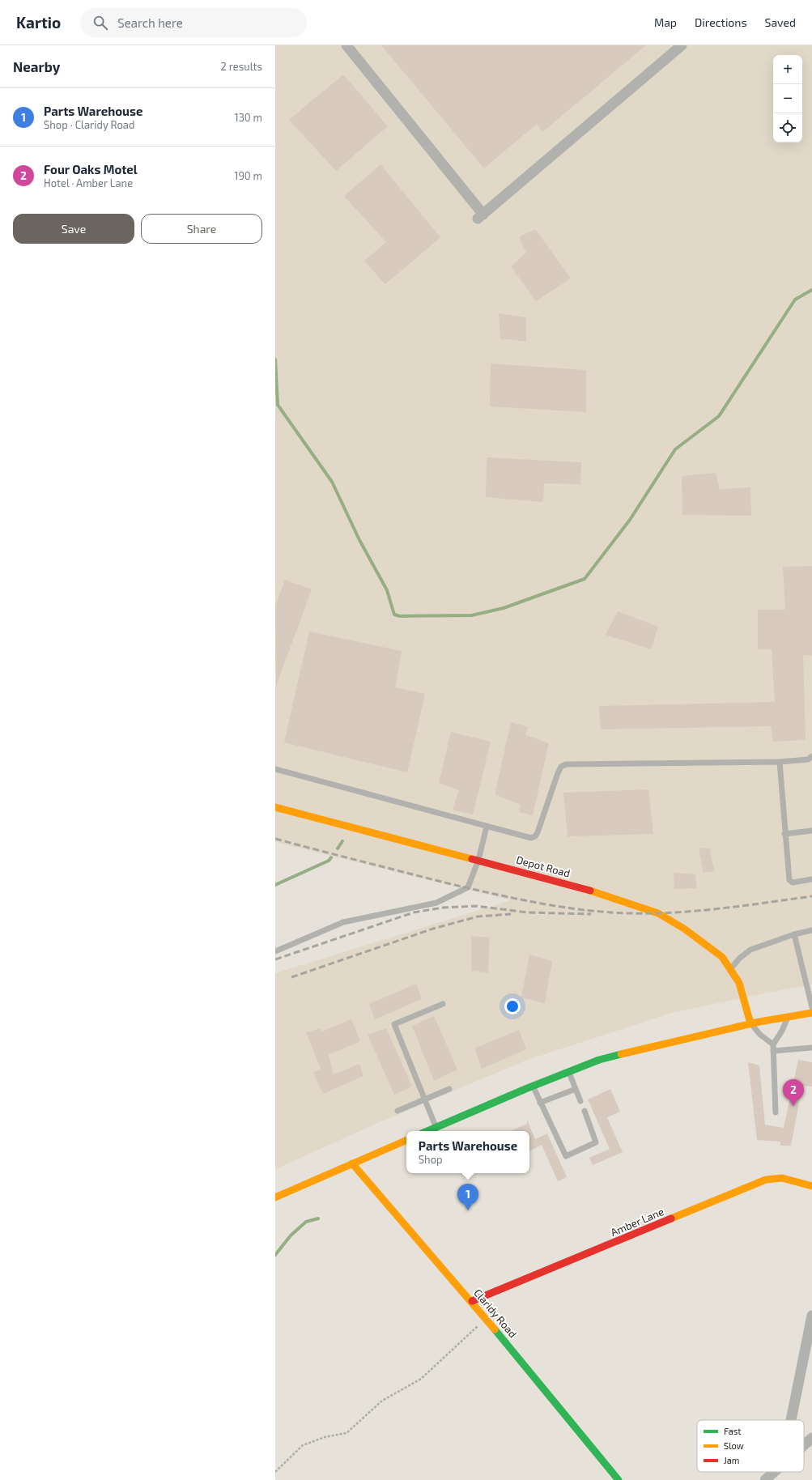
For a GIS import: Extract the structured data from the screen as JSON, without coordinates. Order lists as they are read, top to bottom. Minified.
{"streets":{"street":["Depot Road","Amber Lane","Claridy Road"]},"crossings":[["Amber Lane","Claridy Road"]],"legend":["Fast","Slow","Jam"],"page":{"header":"Kartio","search":"Search here","nav":["Map","Directions","Saved"],"heading":["Nearby","2 results"],"map_buttons":["+","−"],"list":[{"mark":"1","name":"Parts Warehouse","note":"Shop · Claridy Road","value":"130 m"},{"mark":"2","name":"Four Oaks Motel","note":"Hotel · Amber Lane","value":"190 m"}],"buttons":["Save","Share"],"pins":["2","1"],"popup":["Parts Warehouse","Shop"]}}
